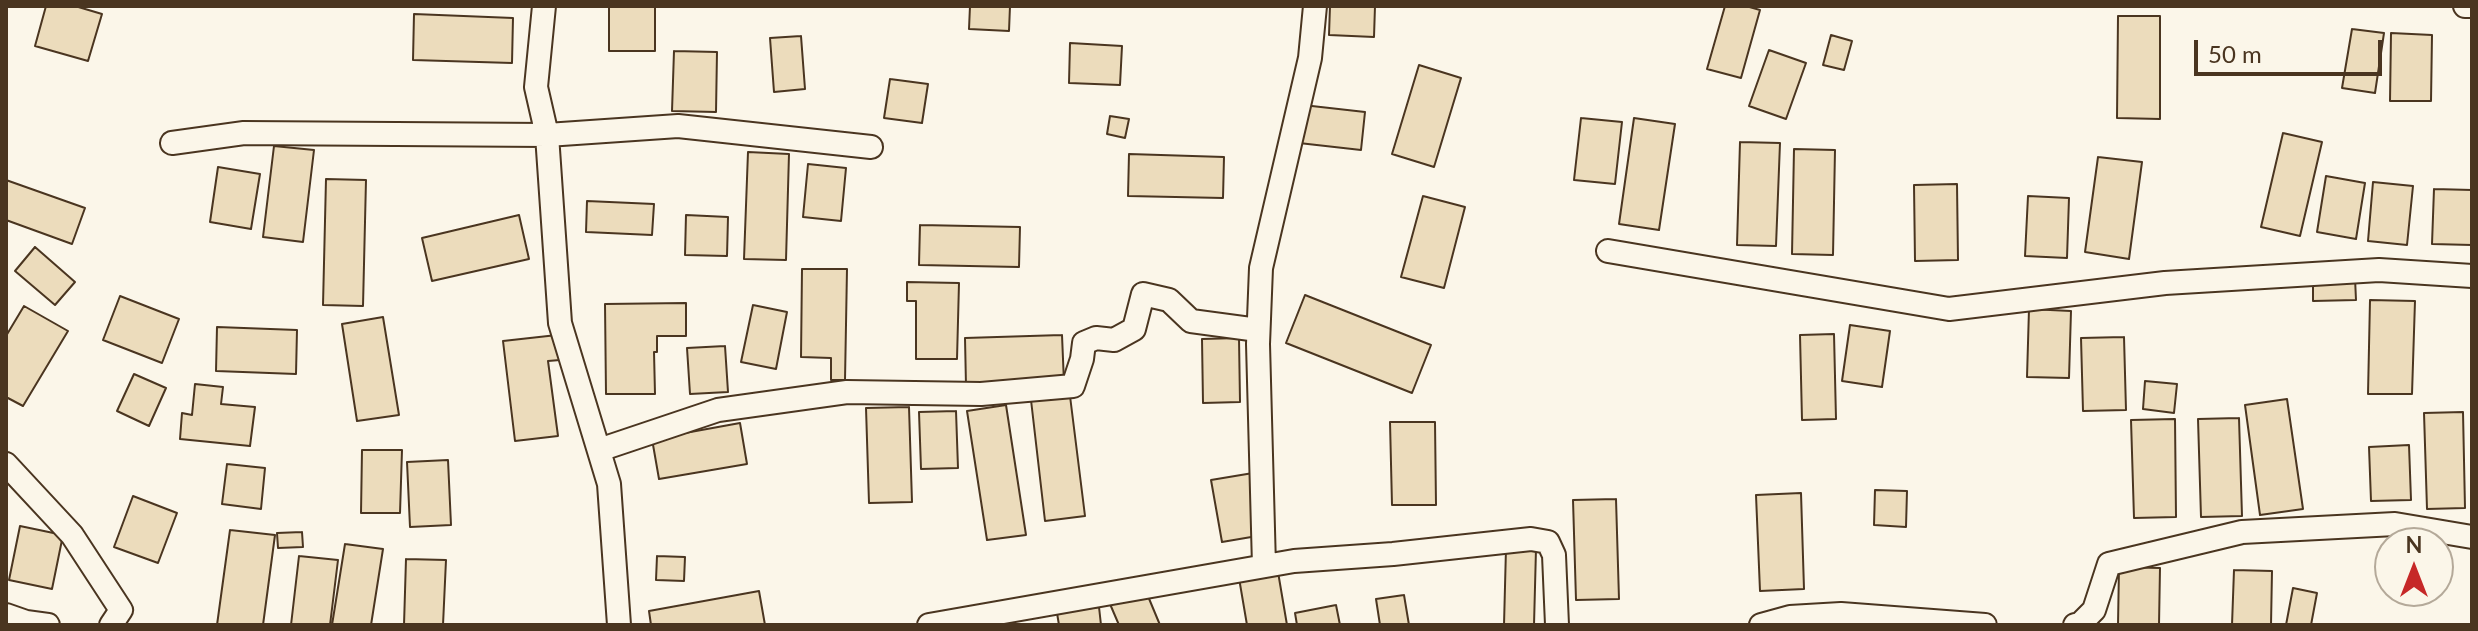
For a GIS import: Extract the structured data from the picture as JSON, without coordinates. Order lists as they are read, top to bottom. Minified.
{"scale_bar":"50 m","north":"top"}
